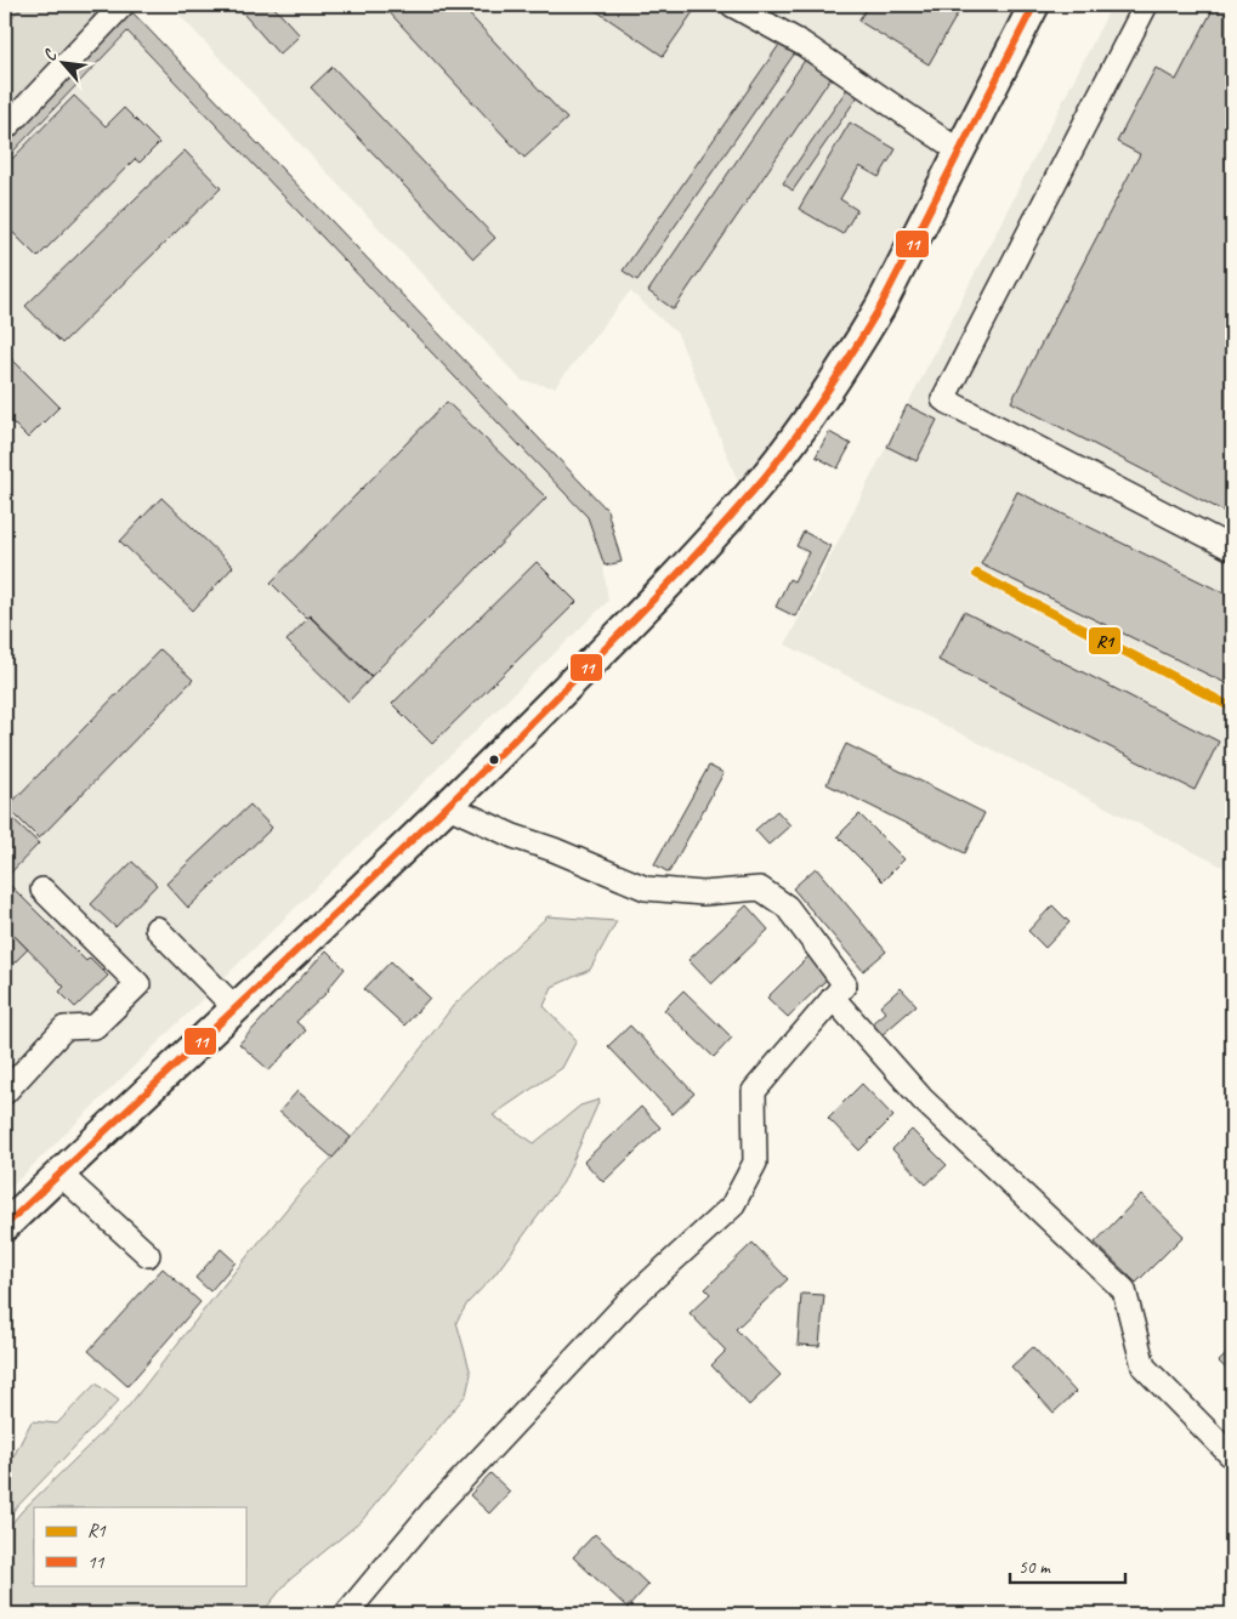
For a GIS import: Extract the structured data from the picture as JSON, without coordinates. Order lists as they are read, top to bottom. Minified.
{"lines":["transit line 11","transit line R1"],"legend":["R1","11"],"scale_bar":"50 m","north":"top left"}
